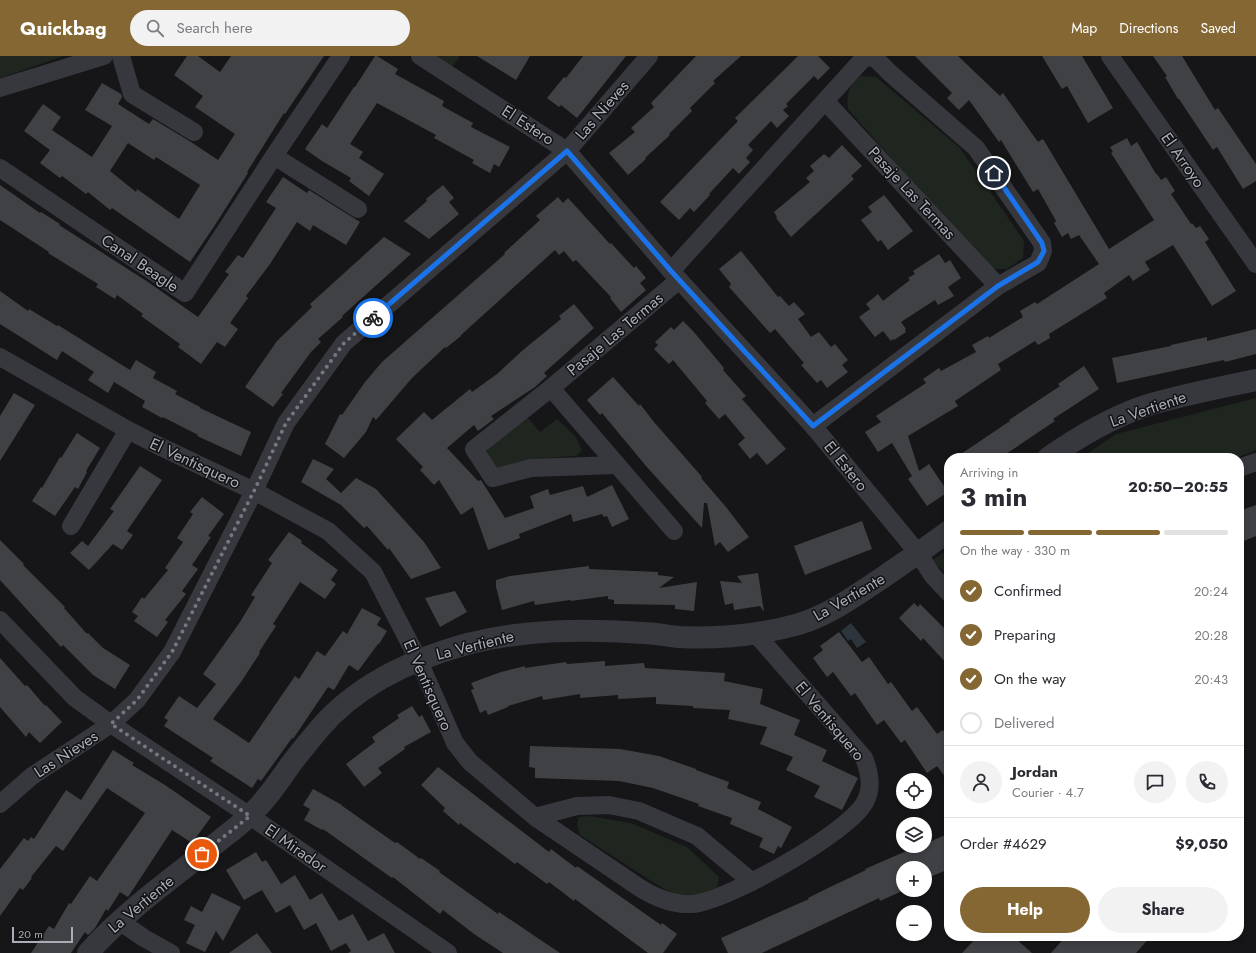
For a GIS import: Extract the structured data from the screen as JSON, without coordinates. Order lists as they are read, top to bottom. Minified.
{"streets":{"street":["Las Nieves","El Estero","El Arroyo","Pasaje Las Termas","Canal Beagle","La Vertiente","El Ventisquero","El Mirador"]},"crossings":[["Las Nieves","El Estero"],["Las Nieves","El Ventisquero"],["Las Nieves","El Mirador"],["El Estero","Pasaje Las Termas"],["El Estero","La Vertiente"],["La Vertiente","El Ventisquero"],["La Vertiente","El Mirador"]],"scale_bar":"20 m","page":{"header":"Quickbag","search":"Search here","nav":["Map","Directions","Saved"],"heading":["3 min","Arriving in","20:50–20:55"],"panel":["Jordan","Courier · 4.7","Order #4629","$9,050"],"bar":"On the way · 330 m","list":[["Confirmed","20:24"],["Preparing","20:28"],["On the way","20:43"],"Delivered"],"map_buttons":["+","−"],"buttons":["Help","Share"],"scale":"20 m"}}
